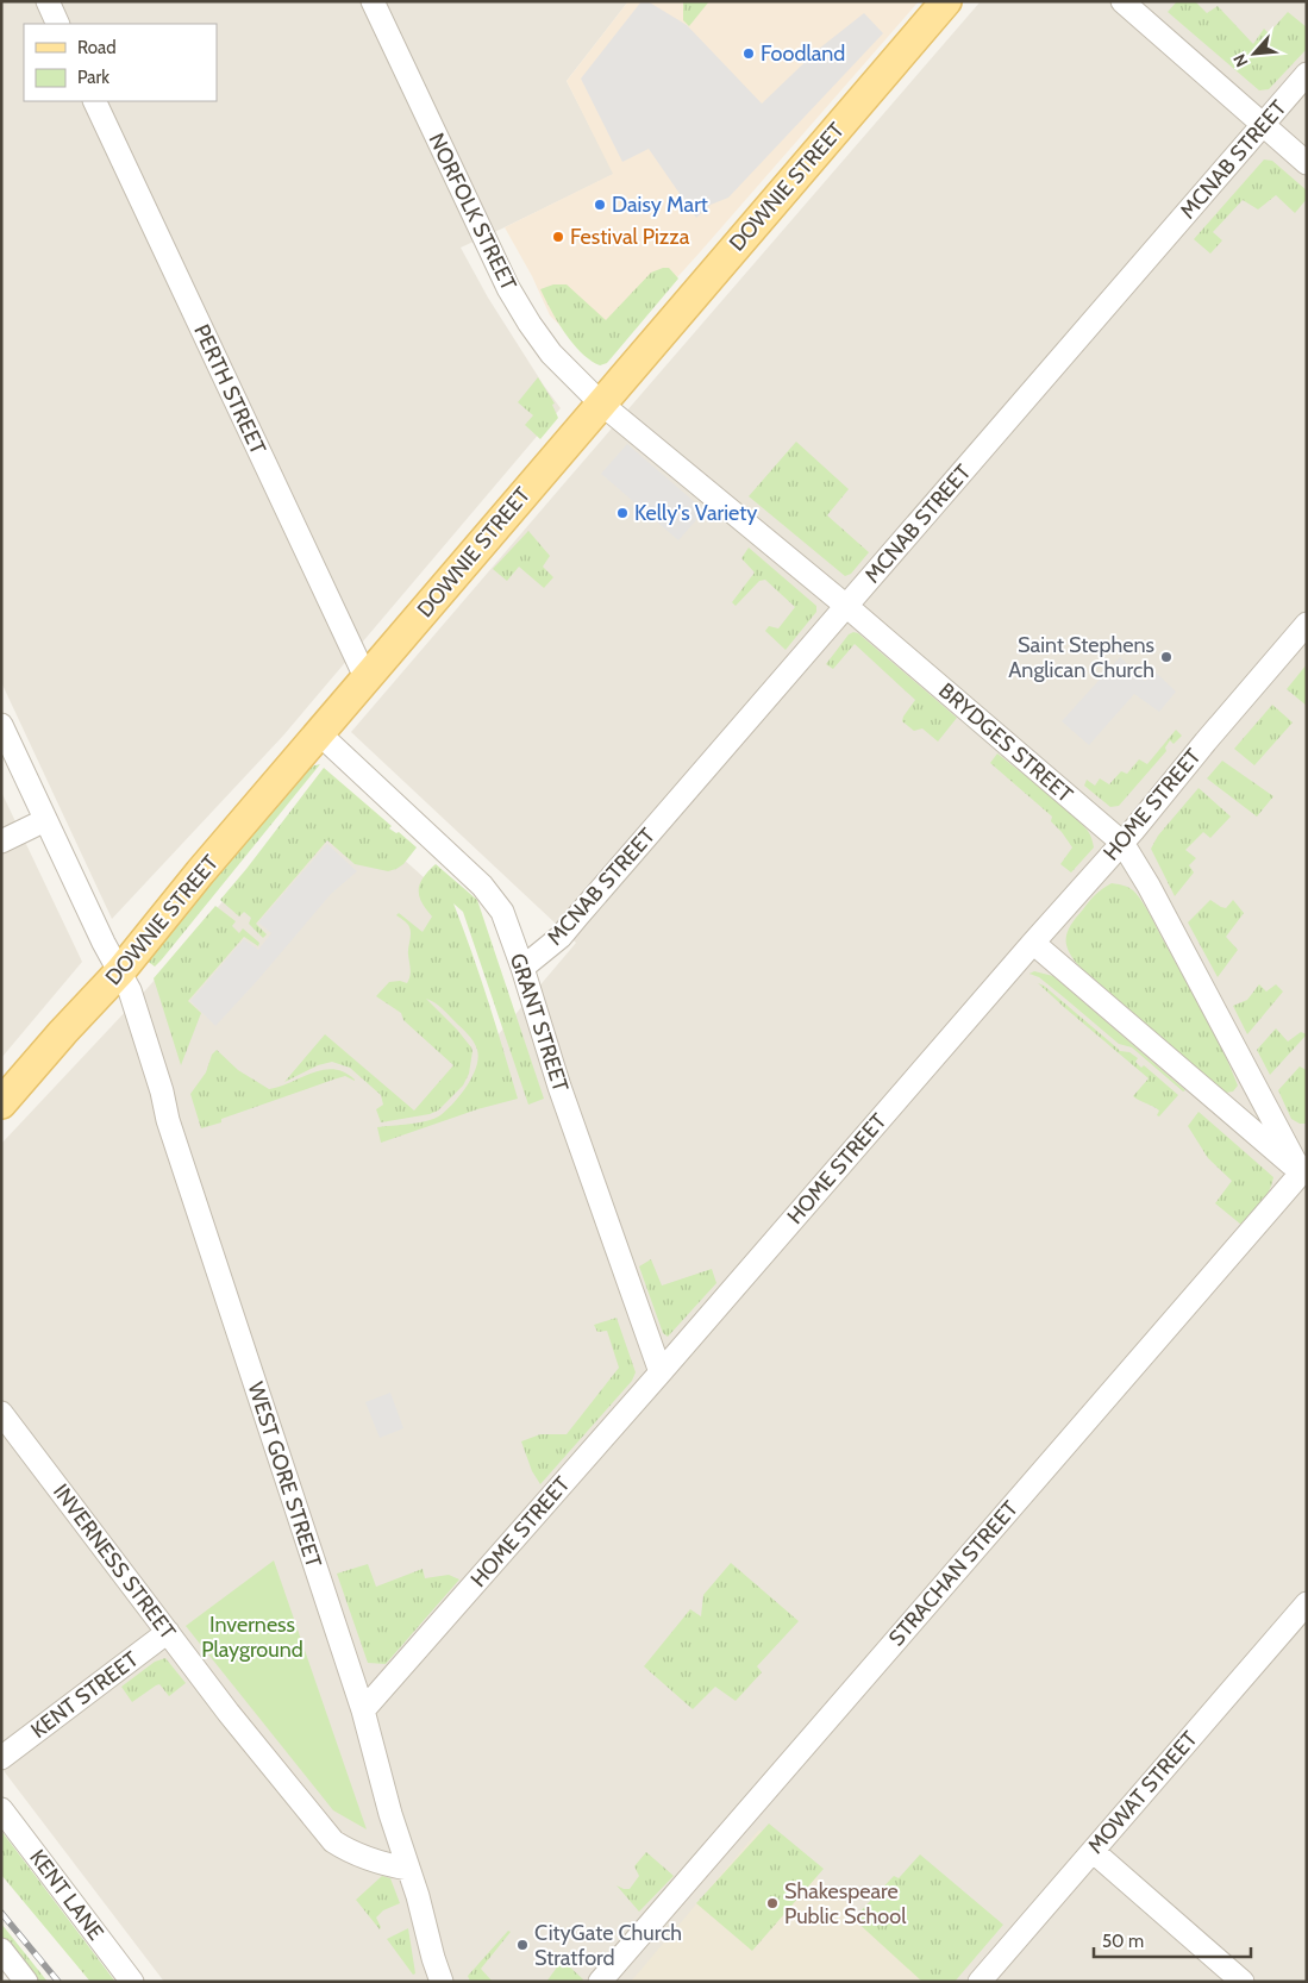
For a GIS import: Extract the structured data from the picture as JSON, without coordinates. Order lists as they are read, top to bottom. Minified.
{"streets":{"main road":["DOWNIE STREET"],"street":["MCNAB STREET","NORFOLK STREET","PERTH STREET","BRYDGES STREET","HOME STREET","GRANT STREET","WEST GORE STREET","INVERNESS STREET","STRACHAN STREET","KENT STREET","MOWAT STREET","KENT LANE"]},"crossings":[["MCNAB STREET","BRYDGES STREET"],["MCNAB STREET","GRANT STREET"],["DOWNIE STREET","NORFOLK STREET"],["DOWNIE STREET","PERTH STREET"],["DOWNIE STREET","BRYDGES STREET"],["DOWNIE STREET","GRANT STREET"],["DOWNIE STREET","WEST GORE STREET"],["NORFOLK STREET","BRYDGES STREET"],["BRYDGES STREET","HOME STREET"],["BRYDGES STREET","STRACHAN STREET"],["HOME STREET","GRANT STREET"],["HOME STREET","WEST GORE STREET"],["WEST GORE STREET","INVERNESS STREET"],["INVERNESS STREET","KENT STREET"]],"parks":["Inverness Playground"],"places":["Foodland","Daisy Mart","Festival Pizza","Kelly's Variety","Saint Stephens Anglican Church","Shakespeare Public School","CityGate Church Stratford"],"legend":["Road","Park"],"scale_bar":"50 m","north":"bottom left"}
